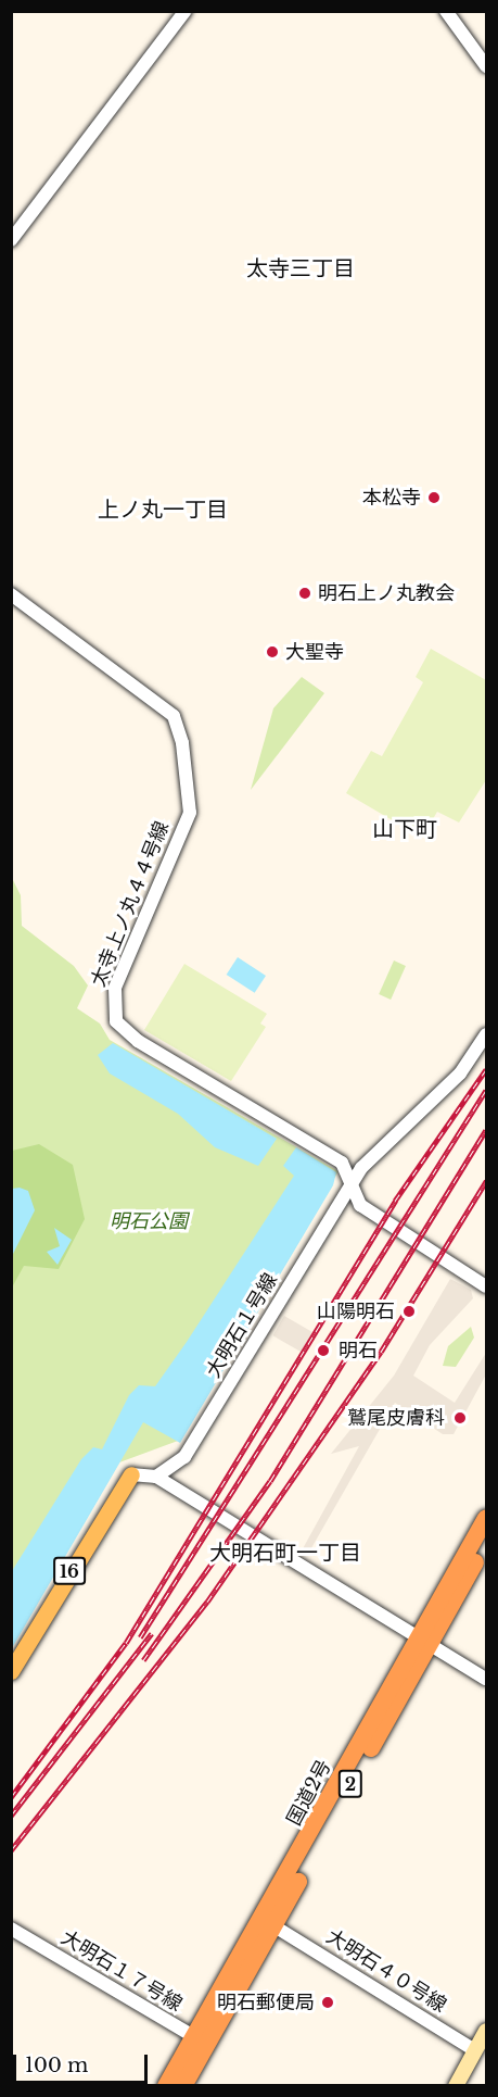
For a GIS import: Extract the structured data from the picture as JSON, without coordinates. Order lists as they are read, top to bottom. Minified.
{"streets":{"highway":["2","国道2号"],"main road":["16"],"street":["太寺上ノ丸４４号線","大明石１号線","大明石１７号線","大明石４０号線"]},"crossings":[["太寺上ノ丸４４号線","大明石１号線"],["国道2号","大明石１７号線"],["国道2号","大明石４０号線"]],"districts":["太寺三丁目","上ノ丸一丁目","山下町","大明石町一丁目"],"parks":["明石公園"],"places":["本松寺","明石上ノ丸教会","大聖寺","山陽明石","明石","鷲尾皮膚科","明石郵便局"],"scale_bar":"100 m"}
